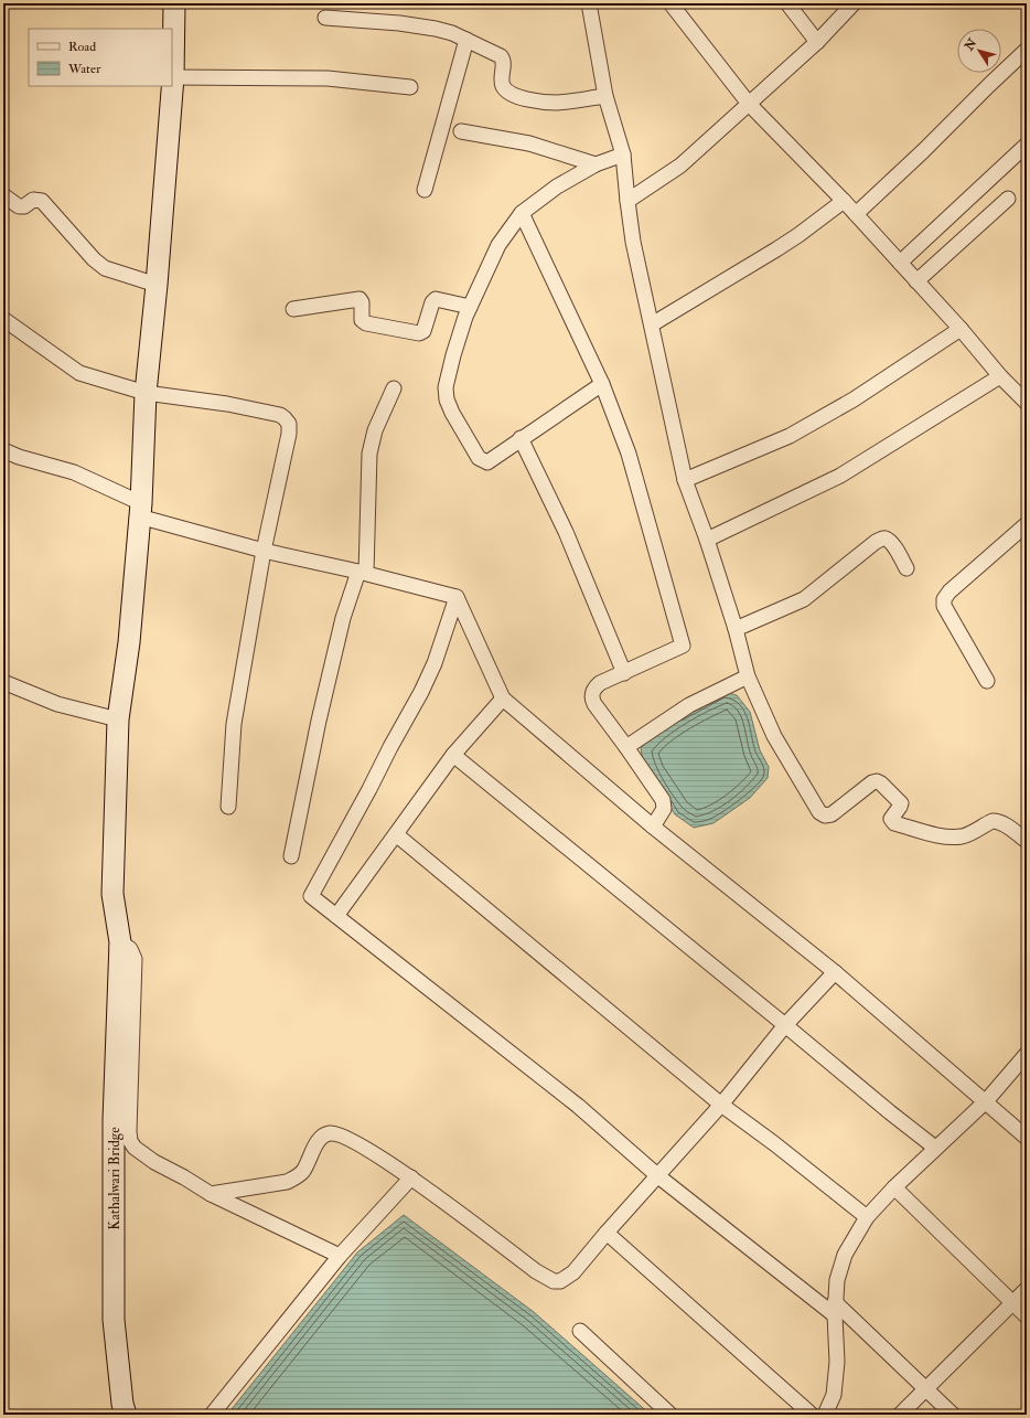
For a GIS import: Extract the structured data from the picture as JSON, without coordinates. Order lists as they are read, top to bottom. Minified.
{"streets":{"main road":["Kathalwari Bridge"]},"legend":["Road","Water"],"north":"top left"}
